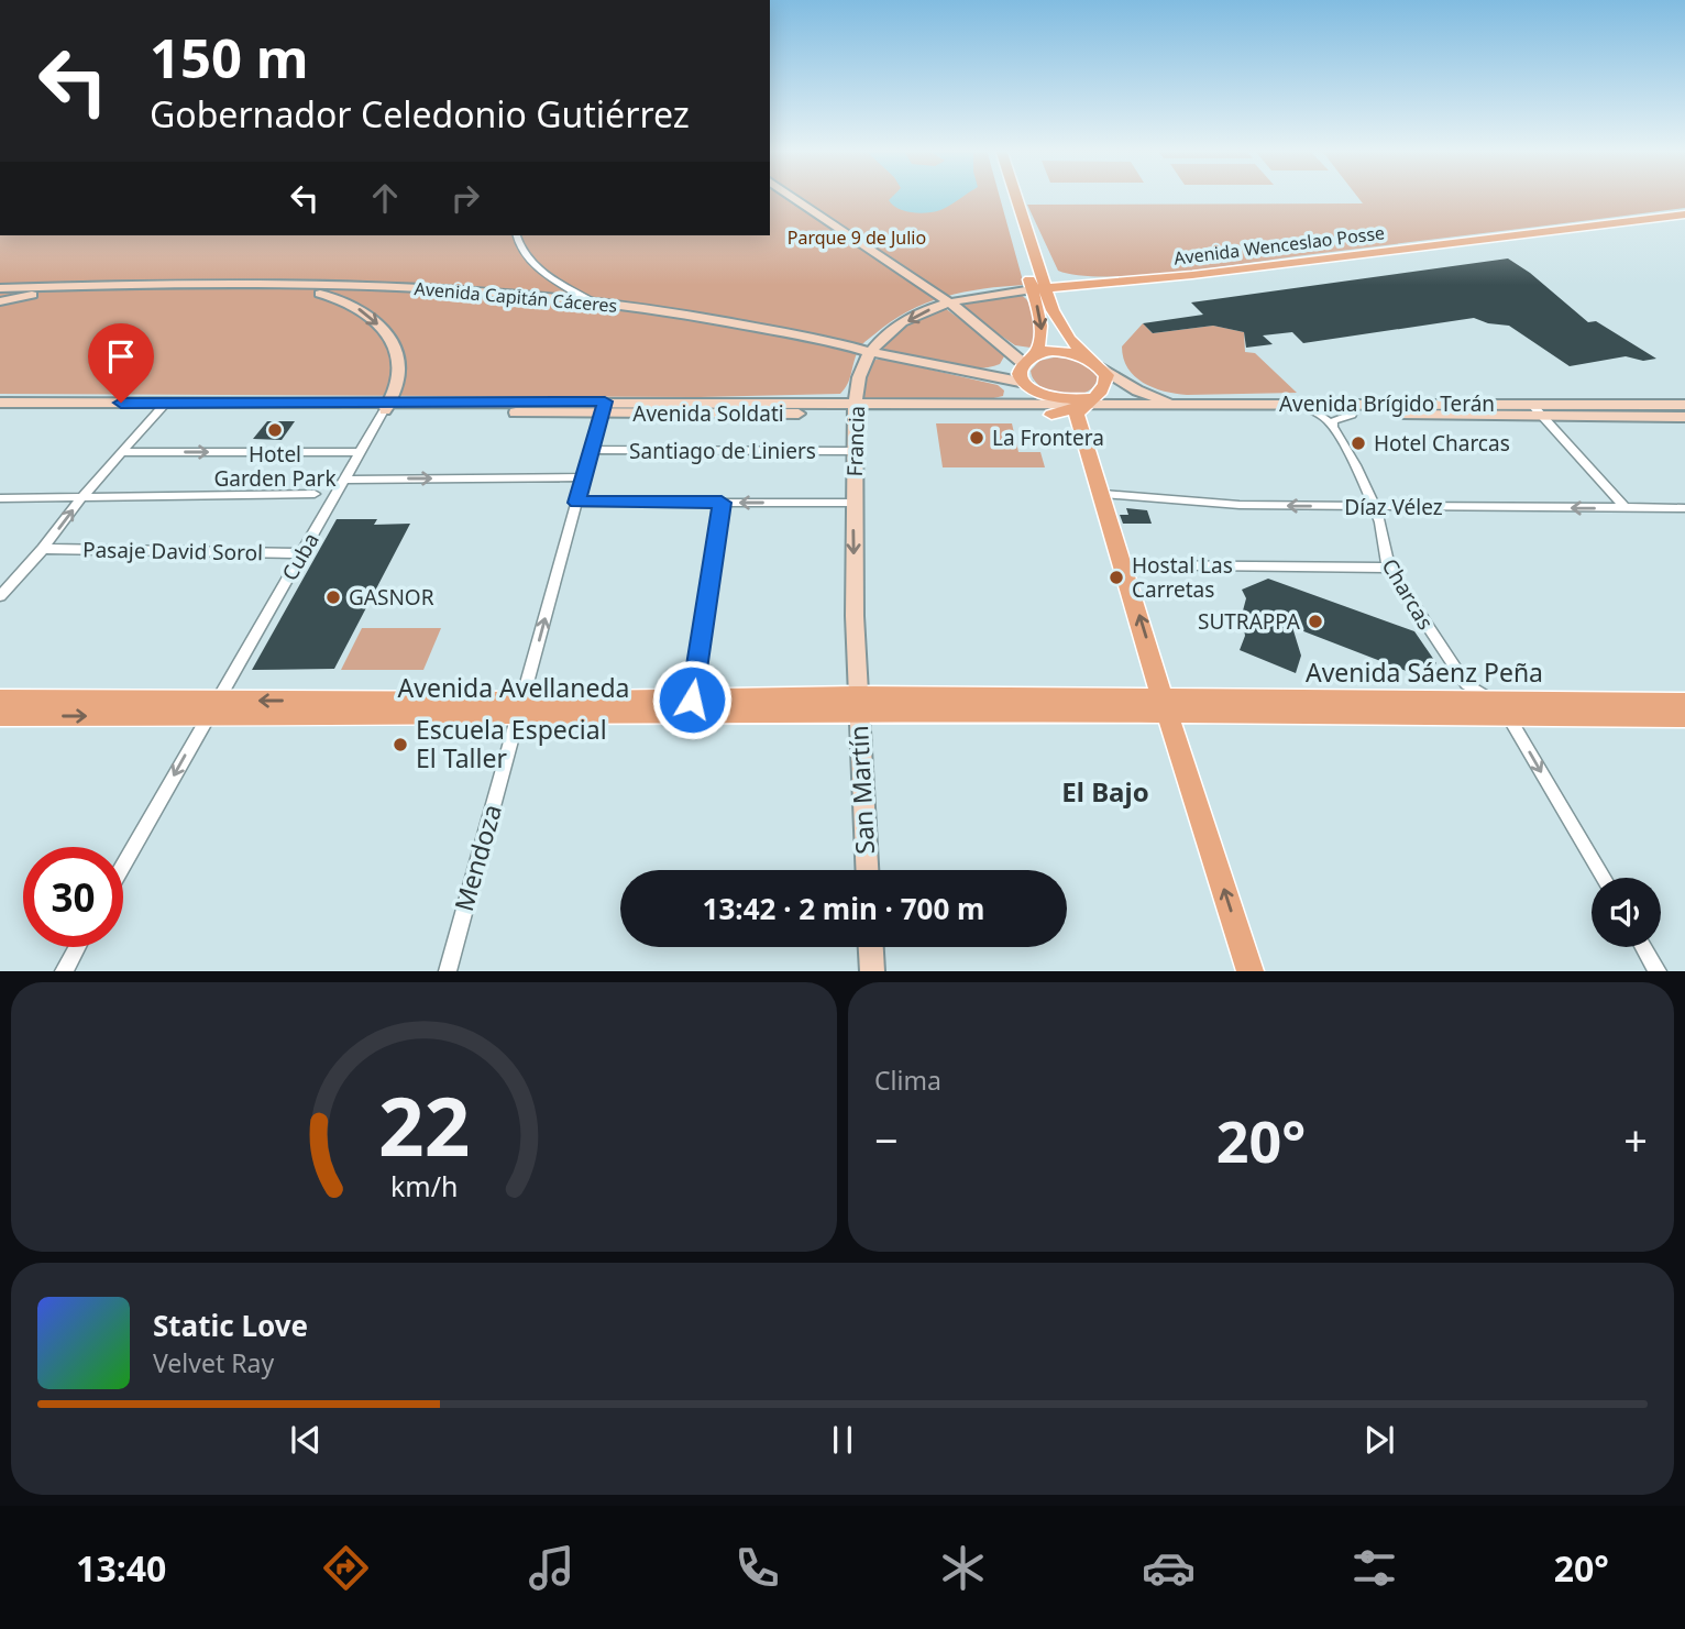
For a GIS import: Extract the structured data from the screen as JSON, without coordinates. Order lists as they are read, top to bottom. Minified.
{"streets":{"main road":["Avenida Wenceslao Posse","Avenida Capitán Cáceres","Avenida Brígido Terán","Avenida Soldati","Francia","Avenida Sáenz Peña","Avenida Avellaneda","San Martín"],"street":["Santiago de Liniers","Díaz Vélez","Pasaje David Sorol","Cuba","Charcas","Mendoza"]},"crossings":[["Avenida Wenceslao Posse","Francia"],["Avenida Capitán Cáceres","Francia"],["Avenida Brígido Terán","Charcas"],["Avenida Soldati","Francia"],["Avenida Soldati","Cuba"],["Avenida Soldati","Mendoza"],["Francia","Santiago de Liniers"],["Francia","Avenida Avellaneda"],["Francia","San Martín"],["Santiago de Liniers","Mendoza"],["Díaz Vélez","Charcas"],["Pasaje David Sorol","Cuba"],["Cuba","Avenida Avellaneda"],["Charcas","Avenida Sáenz Peña"],["Avenida Sáenz Peña","Avenida Avellaneda"],["Avenida Avellaneda","San Martín"],["Avenida Avellaneda","Mendoza"]],"one_way":["Francia","Mendoza"],"districts":["El Bajo"],"parks":["Parque 9 de Julio"],"places":["Hotel Garden Park","La Frontera","Hotel Charcas","Hostal Las Carretas","GASNOR","SUTRAPPA","Escuela Especial El Taller"],"page":{"turn":["150 m","Gobernador Celedonio Gutiérrez"],"limit":"30","trip":"13:42 · 2 min · 700 m","tile":"Clima","heat":["−","20°","+"],"song":["Static Love","Velvet Ray"],"tabs":["13:40","20°"],"gauge":["22","km/h"]}}
